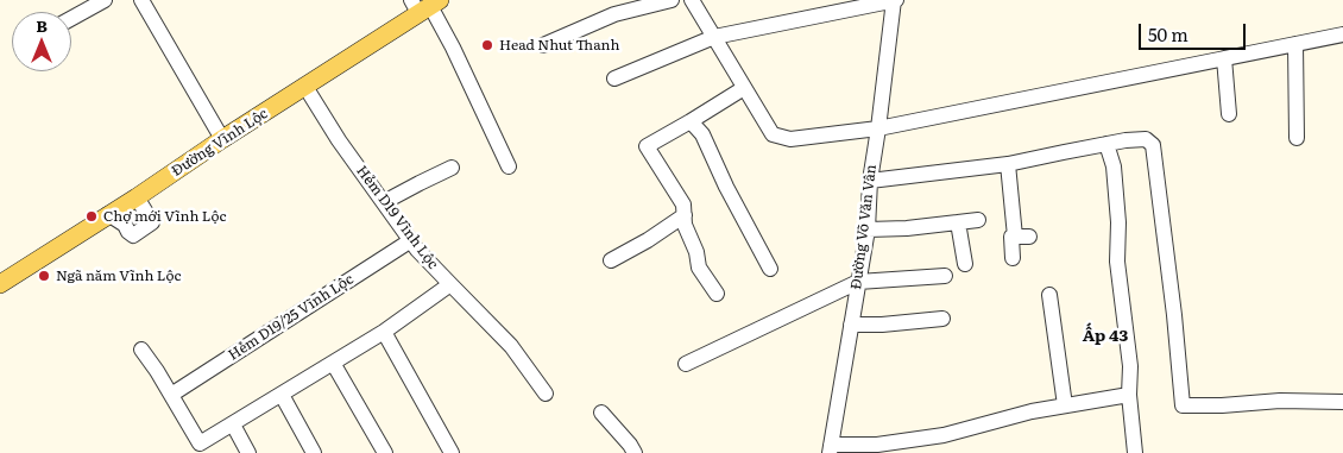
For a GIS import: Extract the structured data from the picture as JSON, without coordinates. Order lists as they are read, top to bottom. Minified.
{"streets":{"main road":["Đường Vĩnh Lộc"],"street":["Hẻm D19 Vĩnh Lộc","Đường Võ Văn Vân","Hẻm D19/25 Vĩnh Lộc"]},"crossings":[["Đường Vĩnh Lộc","Hẻm D19 Vĩnh Lộc"],["Hẻm D19 Vĩnh Lộc","Hẻm D19/25 Vĩnh Lộc"]],"districts":["Ấp 43"],"places":["Head Nhut Thanh","Chợ mới Vĩnh Lộc","Ngã năm Vĩnh Lộc"],"scale_bar":"50 m","north":"top"}
